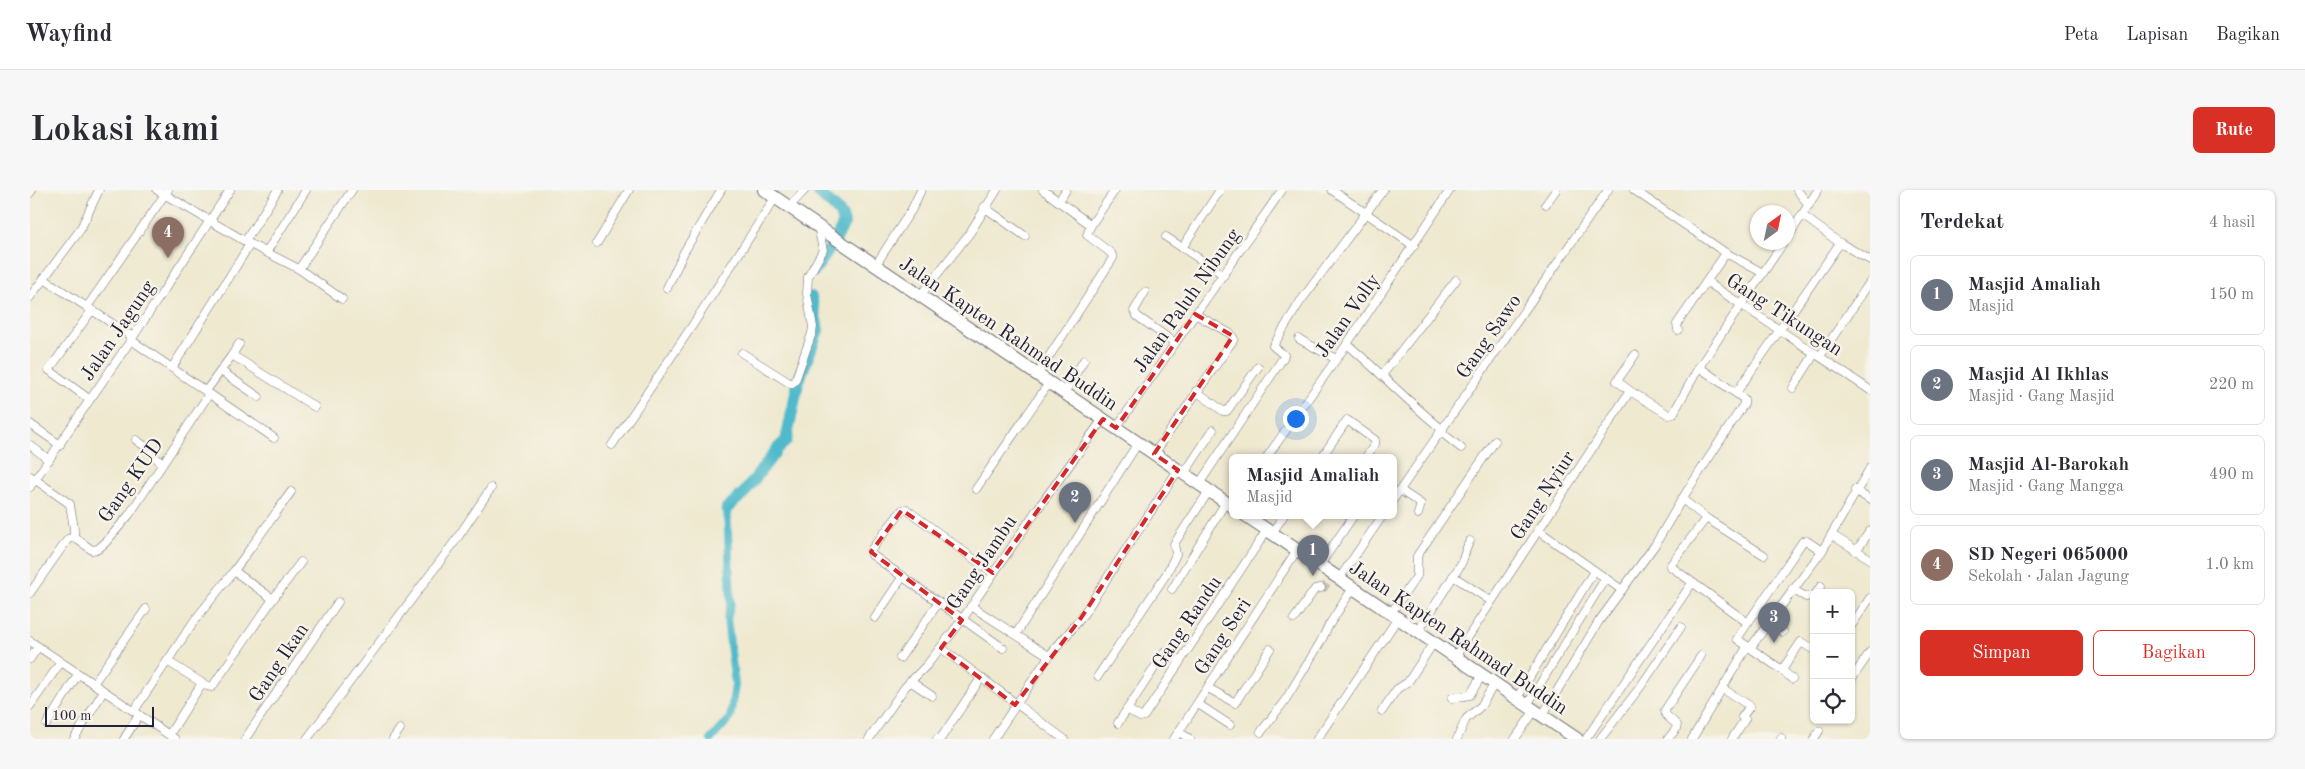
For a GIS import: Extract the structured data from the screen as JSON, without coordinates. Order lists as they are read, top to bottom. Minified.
{"streets":{"main road":["Jalan Kapten Rahmad Buddin"],"street":["Jalan Paluh Nibung","Gang Tikungan","Jalan Volly","Jalan Jagung","Gang Sawo","Gang KUD","Gang Nyiur","Gang Jambu","Gang Randu","Gang Seri","Gang Ikan"]},"crossings":[["Jalan Paluh Nibung","Jalan Kapten Rahmad Buddin"],["Jalan Kapten Rahmad Buddin","Gang Nyiur"],["Jalan Kapten Rahmad Buddin","Gang Jambu"],["Jalan Kapten Rahmad Buddin","Gang Randu"],["Jalan Kapten Rahmad Buddin","Gang Seri"]],"scale_bar":"100 m","north":"top right","page":{"header":"Wayfind","nav":["Peta","Lapisan","Bagikan"],"buttons":["Rute",["Simpan","Bagikan"]],"title":"Lokasi kami","heading":["Terdekat","4 hasil"],"pins":["4","2","1","3"],"list":[{"mark":"1","name":"Masjid Amaliah","note":"Masjid","value":"150 m"},{"mark":"2","name":"Masjid Al Ikhlas","note":"Masjid · Gang Masjid","value":"220 m"},{"mark":"3","name":"Masjid Al-Barokah","note":"Masjid · Gang Mangga","value":"490 m"},{"mark":"4","name":"SD Negeri 065000","note":"Sekolah · Jalan Jagung","value":"1.0 km"}],"popup":["Masjid Amaliah","Masjid"],"map_buttons":["+","−"],"scale":"100 m"}}
